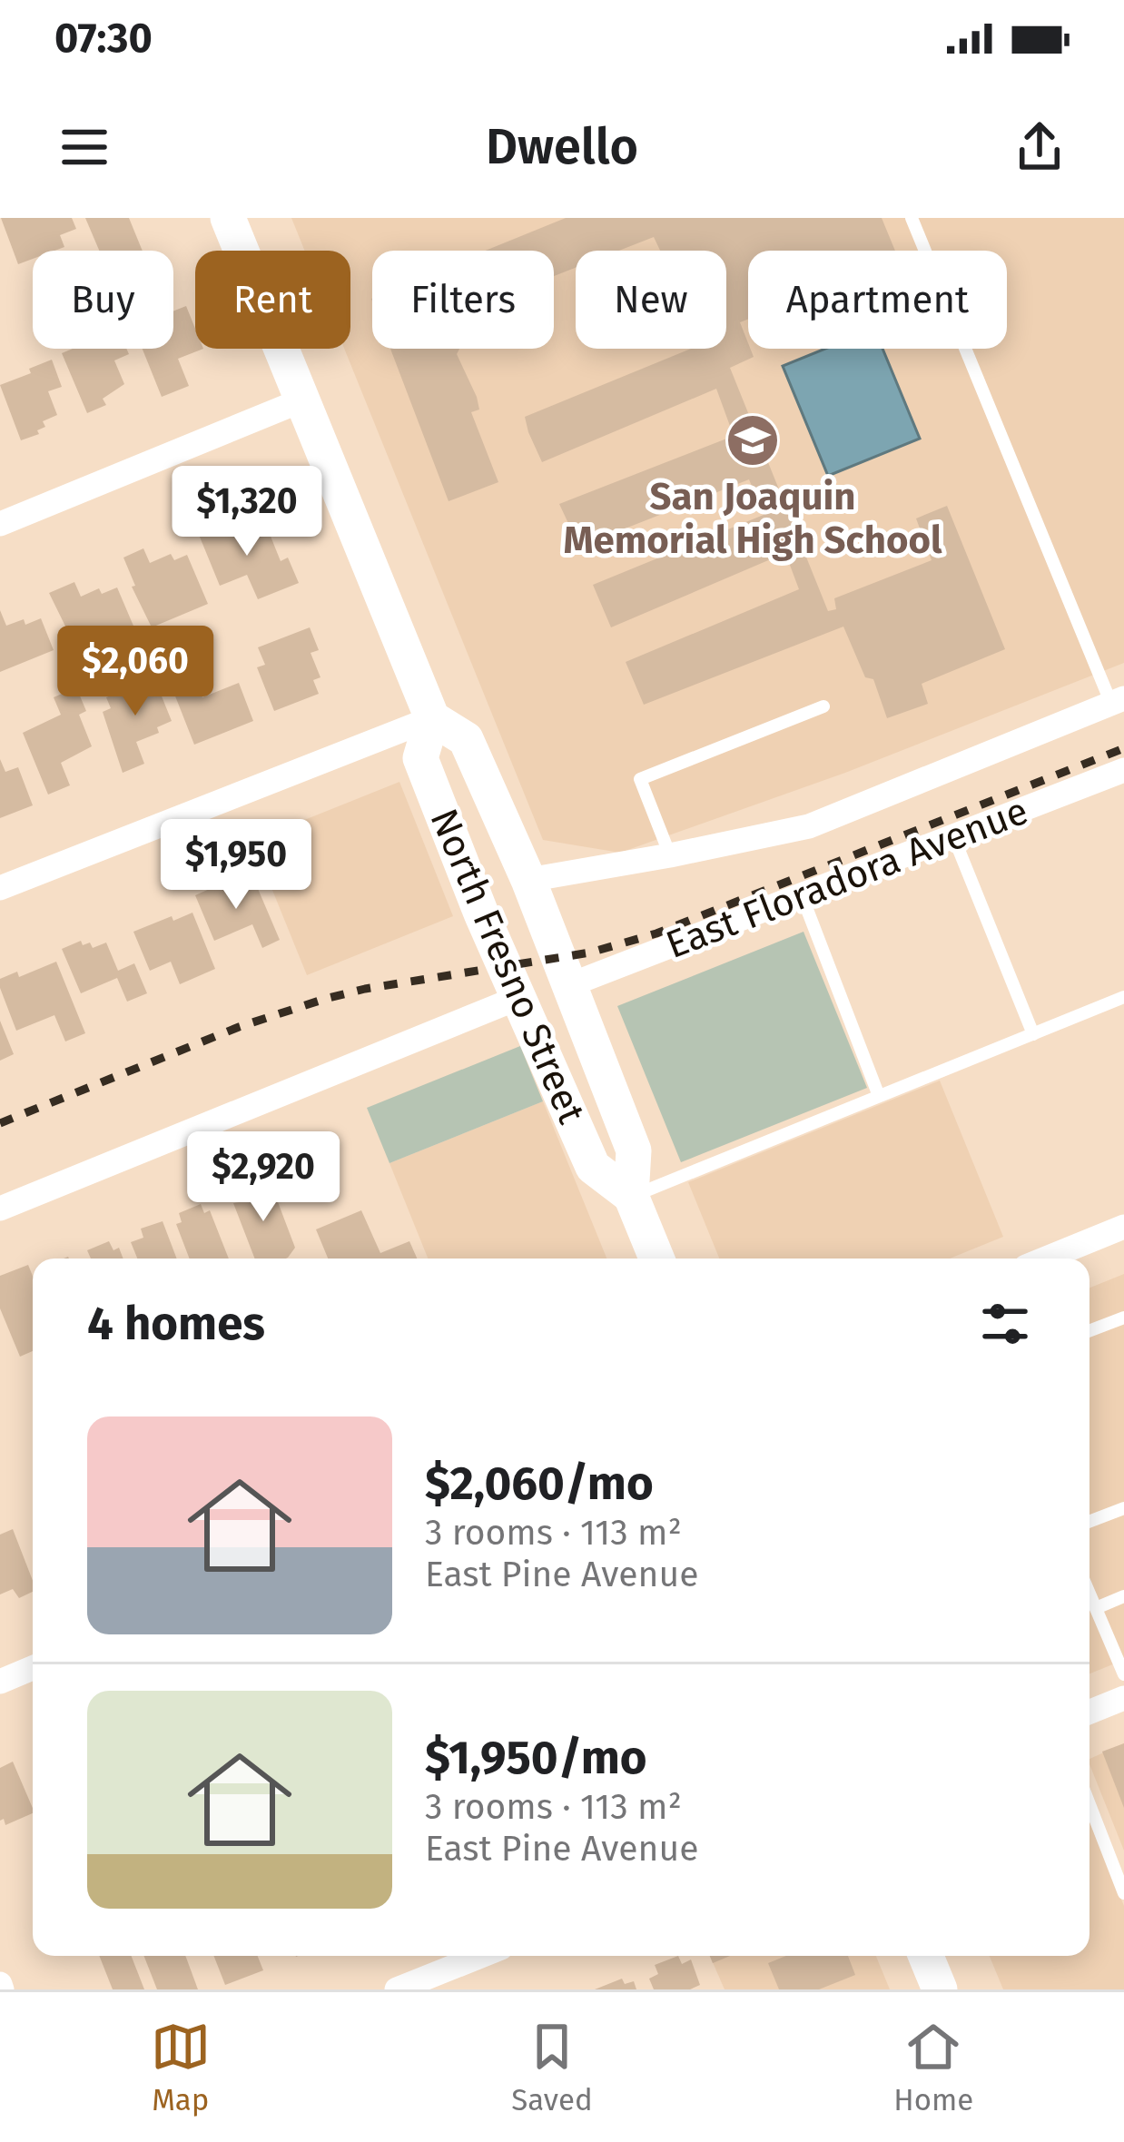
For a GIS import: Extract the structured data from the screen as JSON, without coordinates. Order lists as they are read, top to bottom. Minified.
{"streets":{"main road":["North Fresno Street"],"street":["East Floradora Avenue"]},"crossings":[["East Floradora Avenue","North Fresno Street"]],"places":{"school or university":["San Joaquin Memorial High School"]},"page":{"status":"07:30","header":"Dwello","chip":["Buy","Rent","Filters","New","Apartment"],"price":["$1,320","$2,060","$1,950","$2,920"],"heading":"4 homes","list":[{"name":"$2,060/mo","note":"3 rooms · 113 m² · East Pine Avenue"},{"name":"$1,950/mo","note":"3 rooms · 113 m² · East Pine Avenue"}],"tabs":["Map","Saved","Home"]}}
